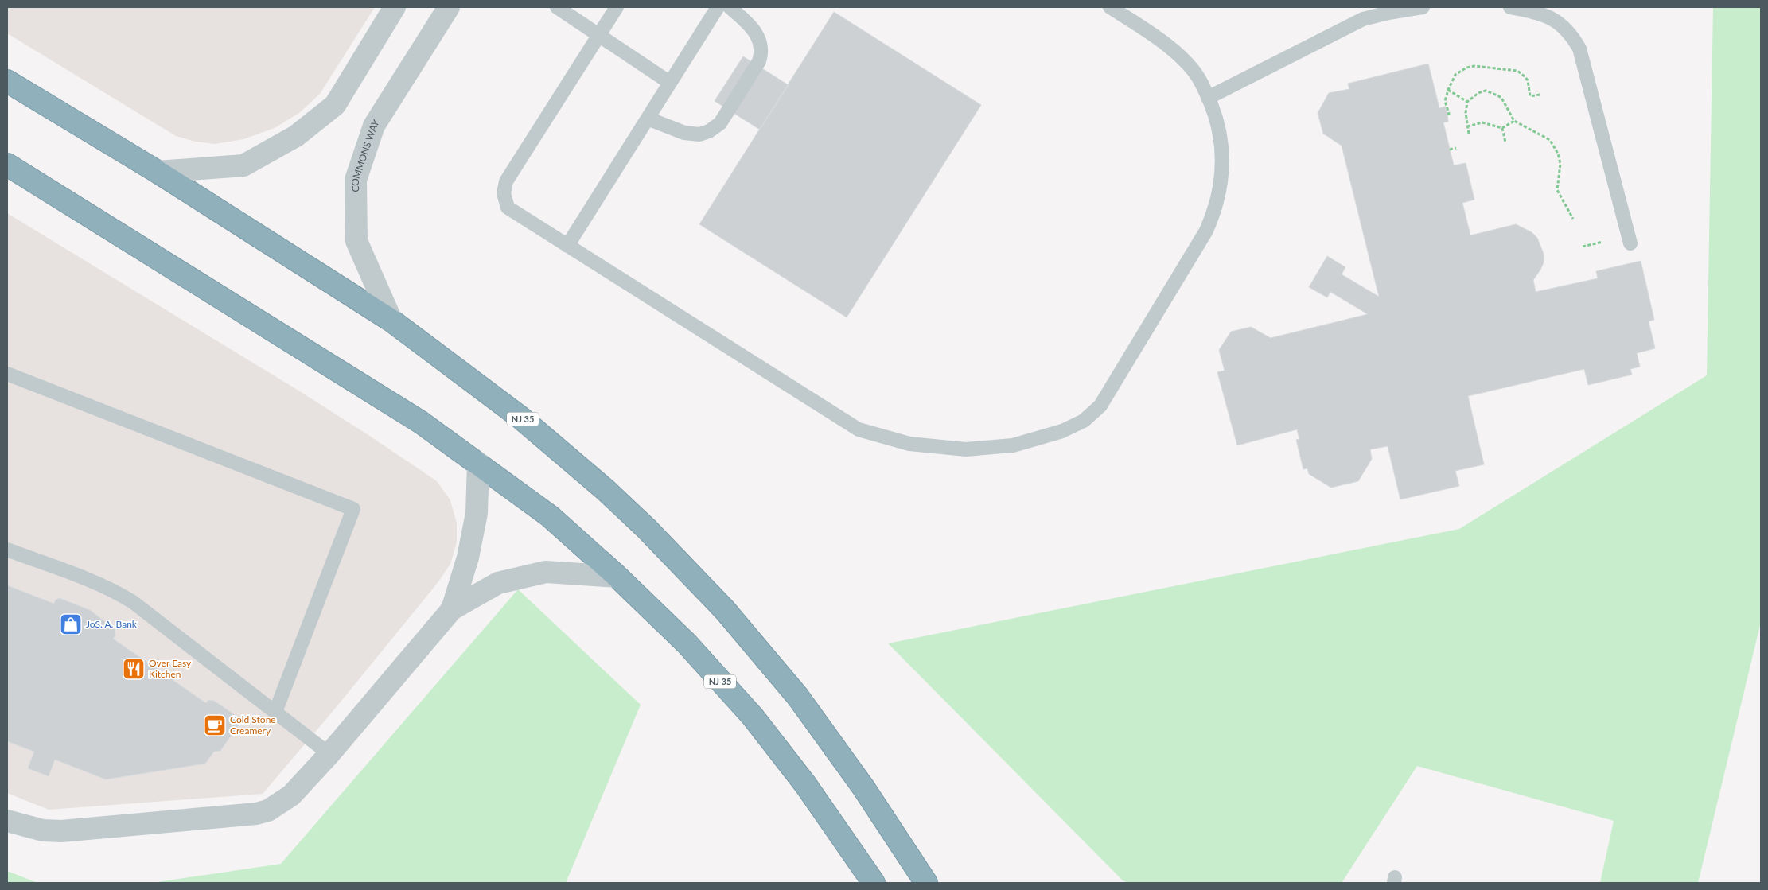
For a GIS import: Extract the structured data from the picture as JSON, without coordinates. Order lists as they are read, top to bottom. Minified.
{"streets":{"highway":["NJ 35"],"street":["COMMONS WAY"]},"crossings":[["COMMONS WAY","NJ 35"]],"places":{"shop":["JoS. A. Bank"],"restaurant":["Over Easy Kitchen"],"cafe":["Cold Stone Creamery"]}}
